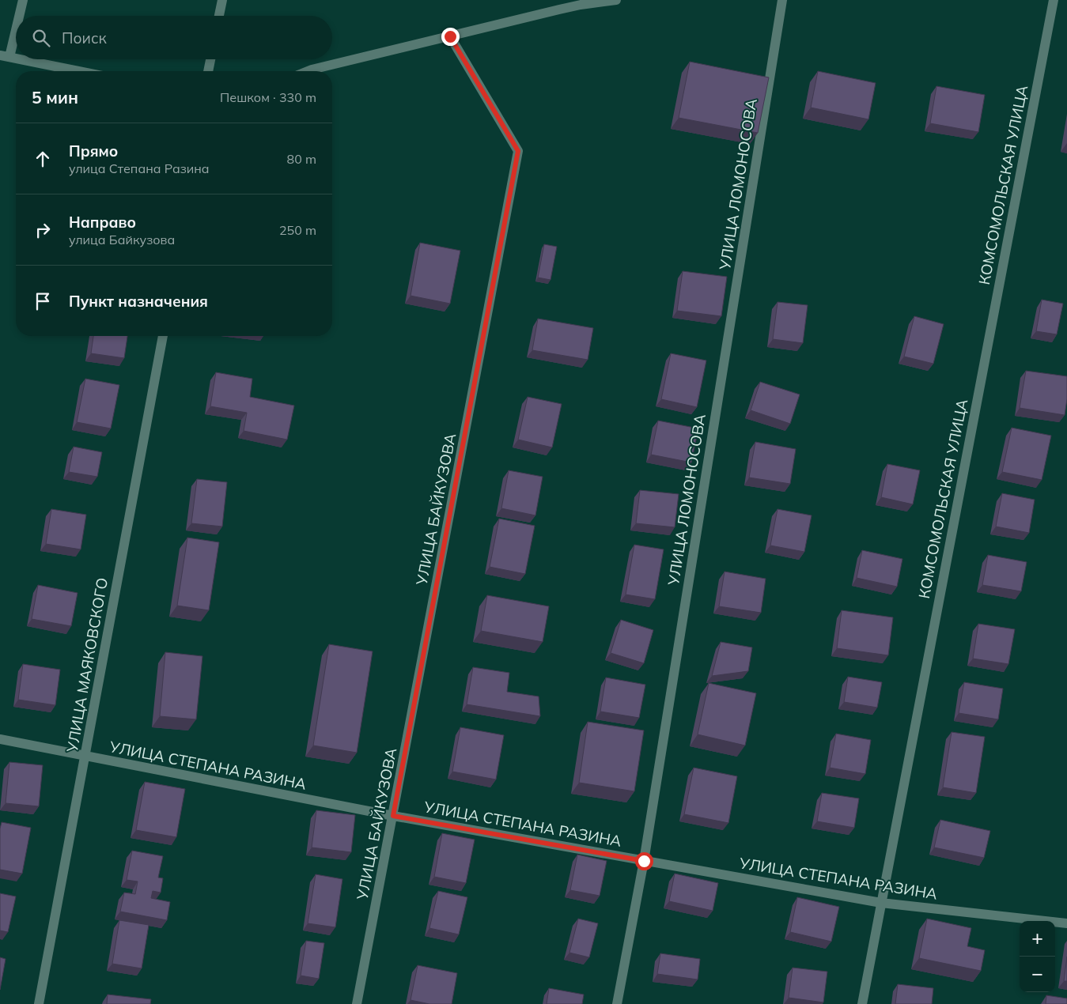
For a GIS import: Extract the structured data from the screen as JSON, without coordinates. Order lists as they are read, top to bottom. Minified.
{"streets":{"street":["УЛИЦА ЛОМОНОСОВА","КОМСОМОЛЬСКАЯ УЛИЦА","УЛИЦА БАЙКУЗОВА","УЛИЦА МАЯКОВСКОГО","УЛИЦА СТЕПАНА РАЗИНА"]},"crossings":[["УЛИЦА ЛОМОНОСОВА","УЛИЦА СТЕПАНА РАЗИНА"],["КОМСОМОЛЬСКАЯ УЛИЦА","УЛИЦА СТЕПАНА РАЗИНА"],["УЛИЦА БАЙКУЗОВА","УЛИЦА СТЕПАНА РАЗИНА"],["УЛИЦА МАЯКОВСКОГО","УЛИЦА СТЕПАНА РАЗИНА"]],"page":{"search":"Поиск","heading":["5 мин","Пешком · 330 m"],"list":[["Прямо","улица Степана Разина","80 m"],["Направо","улица Байкузова","250 m"],"Пункт назначения"],"map_buttons":["+","−"]}}
